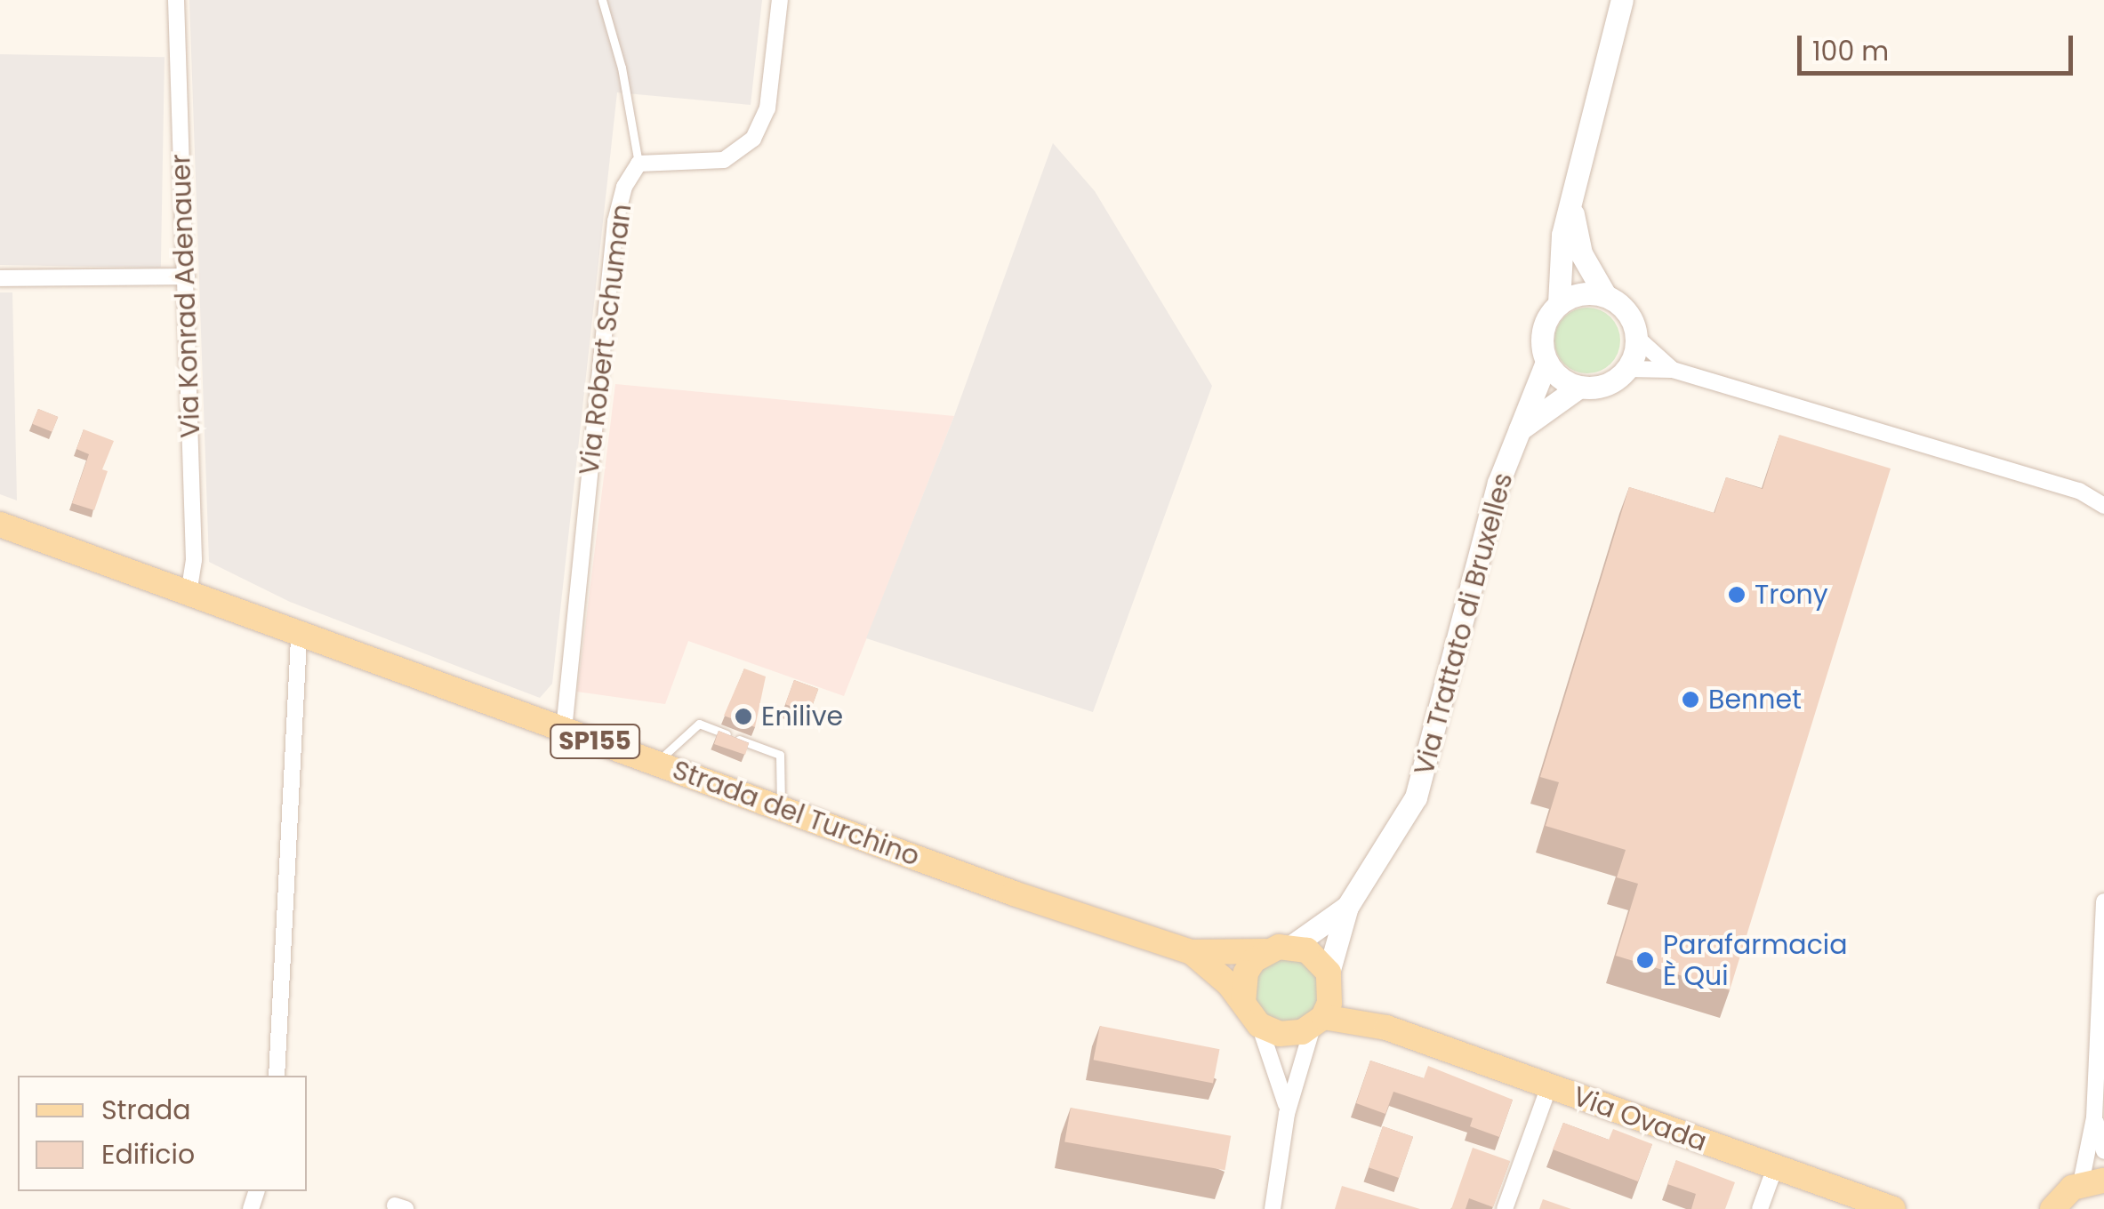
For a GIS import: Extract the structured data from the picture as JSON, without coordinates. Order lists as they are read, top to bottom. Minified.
{"streets":{"main road":["Via Trattato di Bruxelles","SP155","Strada del Turchino","Via Ovada"],"street":["Via Konrad Adenauer","Via Robert Schuman"]},"crossings":[["Via Konrad Adenauer","Strada del Turchino"],["Via Robert Schuman","Strada del Turchino"],["Via Trattato di Bruxelles","Strada del Turchino"],["Via Trattato di Bruxelles","Via Ovada"],["Strada del Turchino","Via Ovada"]],"places":["Trony","Bennet","Enilive","Parafarmacia È Qui"],"legend":["Strada","Edificio"],"scale_bar":"100 m"}
